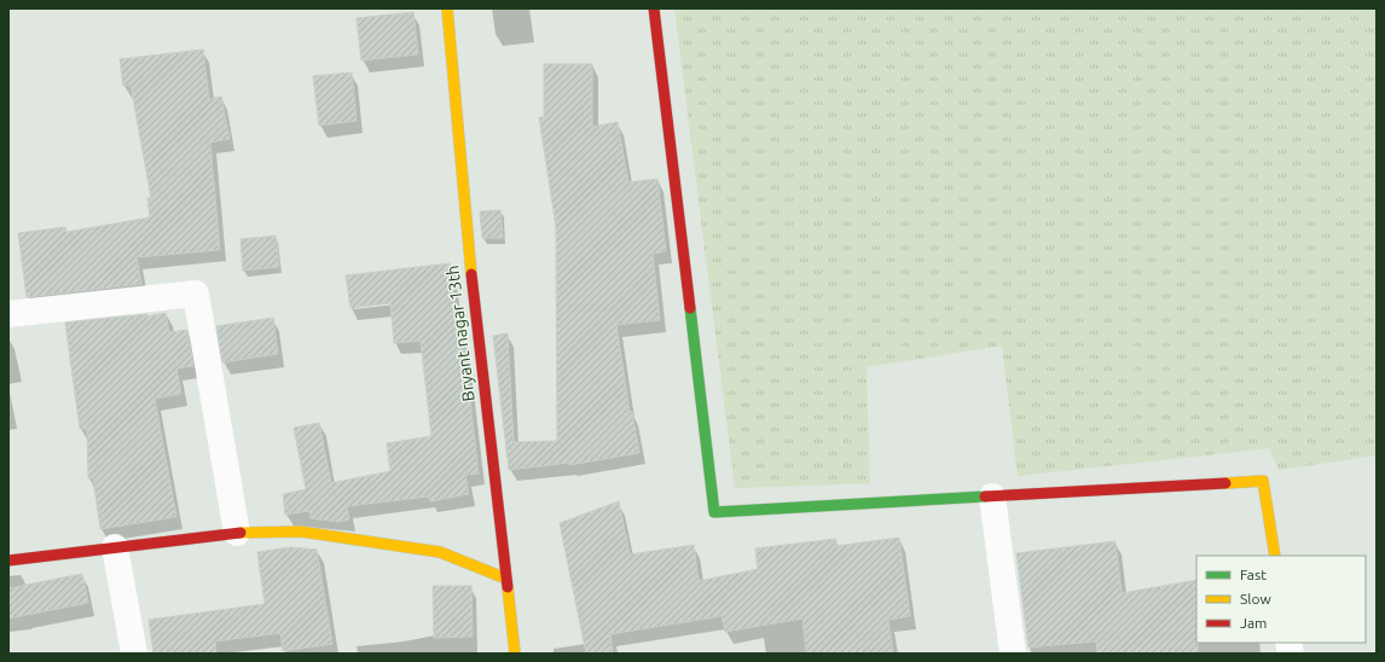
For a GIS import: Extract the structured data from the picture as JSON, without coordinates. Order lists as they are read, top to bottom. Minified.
{"streets":{"street":["Bryant nagar 13th"]},"legend":["Fast","Slow","Jam"]}
